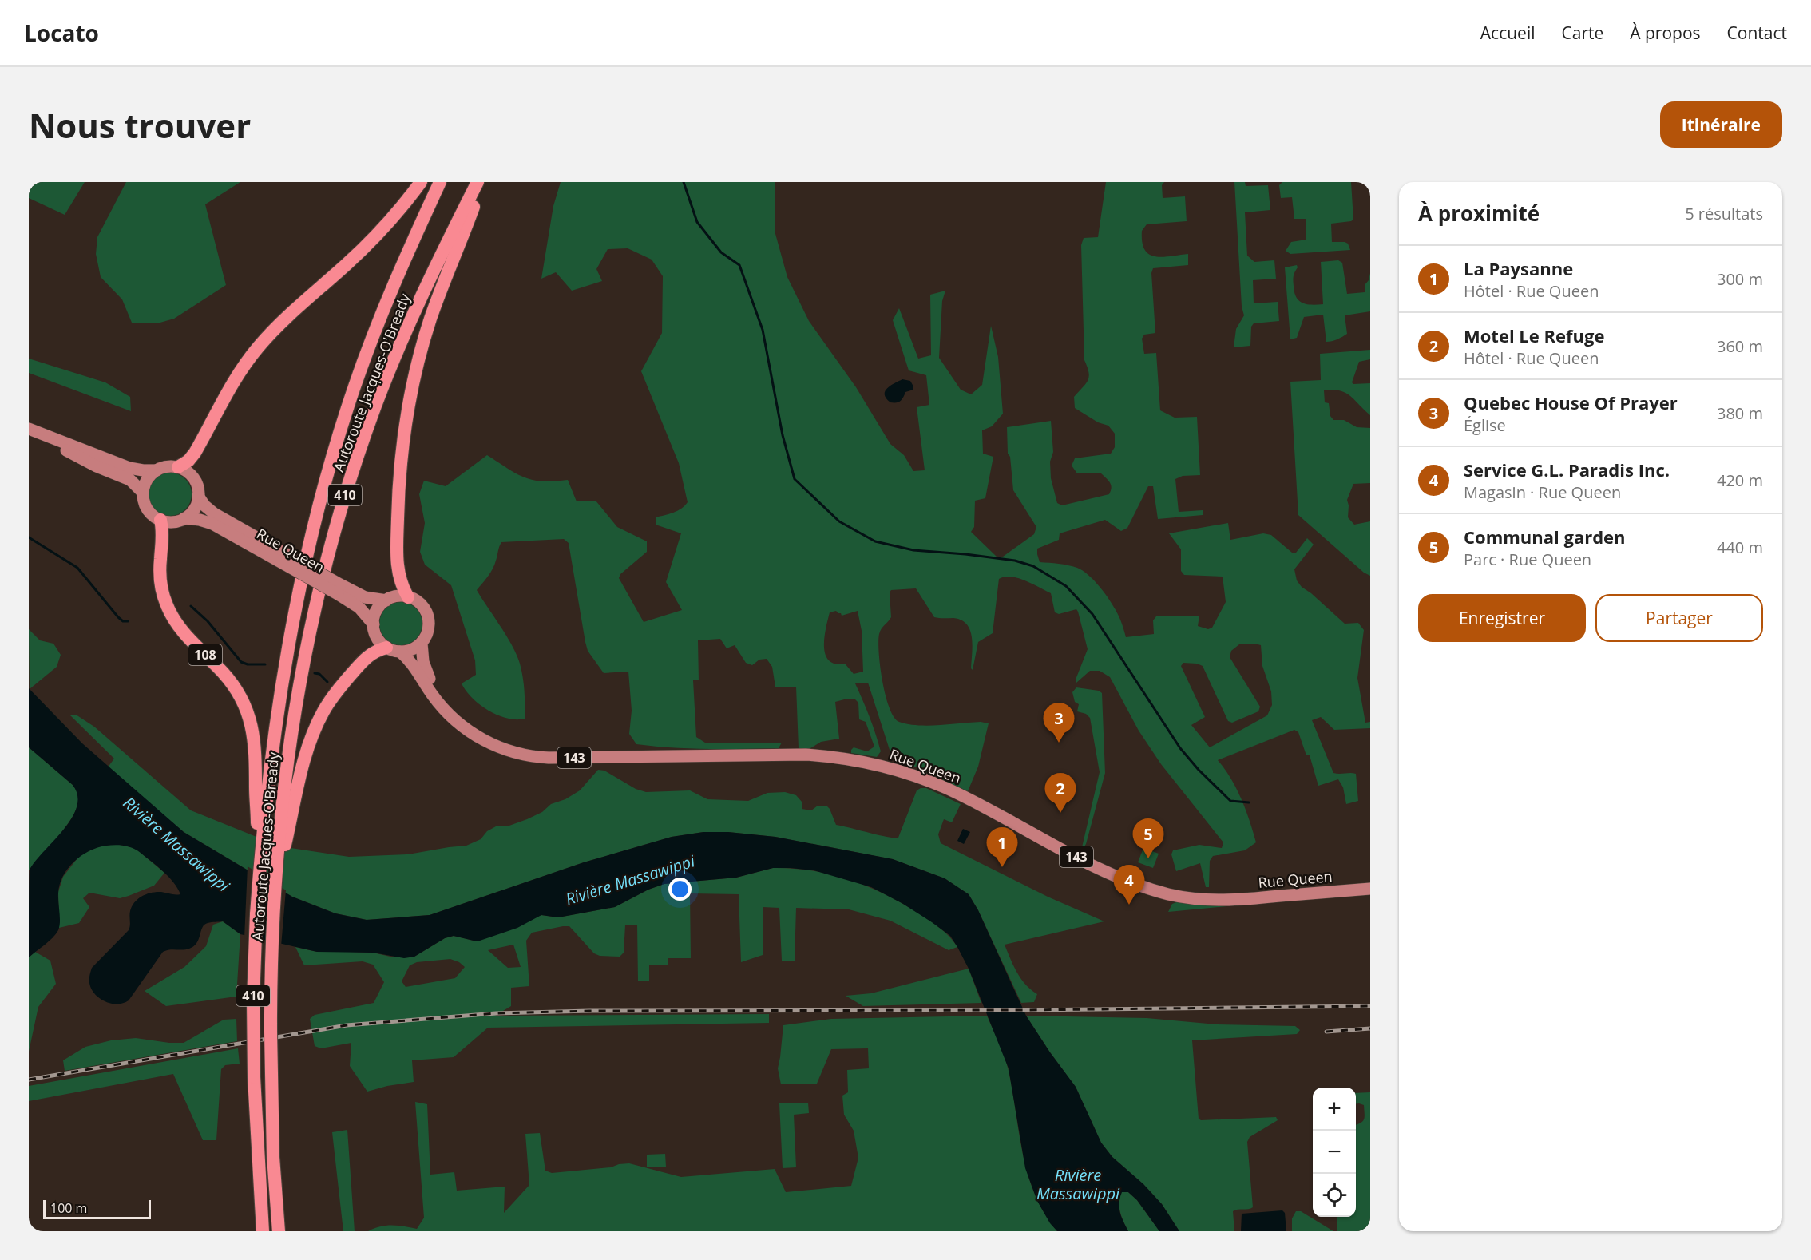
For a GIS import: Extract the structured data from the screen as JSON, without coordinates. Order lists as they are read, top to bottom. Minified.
{"streets":{"highway":["Autoroute Jacques-O'Bready","410","108"],"main road":["Rue Queen","143"]},"crossings":[["Autoroute Jacques-O'Bready","108"],["Rue Queen","108"]],"water":["Rivière Massawippi"],"scale_bar":"100 m","page":{"header":"Locato","nav":["Accueil","Carte","À propos","Contact"],"buttons":["Itinéraire",["Enregistrer","Partager"]],"title":"Nous trouver","heading":["À proximité","5 résultats"],"list":[{"mark":"1","name":"La Paysanne","note":"Hôtel · Rue Queen","value":"300 m"},{"mark":"2","name":"Motel Le Refuge","note":"Hôtel · Rue Queen","value":"360 m"},{"mark":"3","name":"Quebec House Of Prayer","note":"Église","value":"380 m"},{"mark":"4","name":"Service G.L. Paradis Inc.","note":"Magasin · Rue Queen","value":"420 m"},{"mark":"5","name":"Communal garden","note":"Parc · Rue Queen","value":"440 m"}],"pins":["3","2","5","1","4"],"map_buttons":["+","−"],"scale":"100 m"}}
